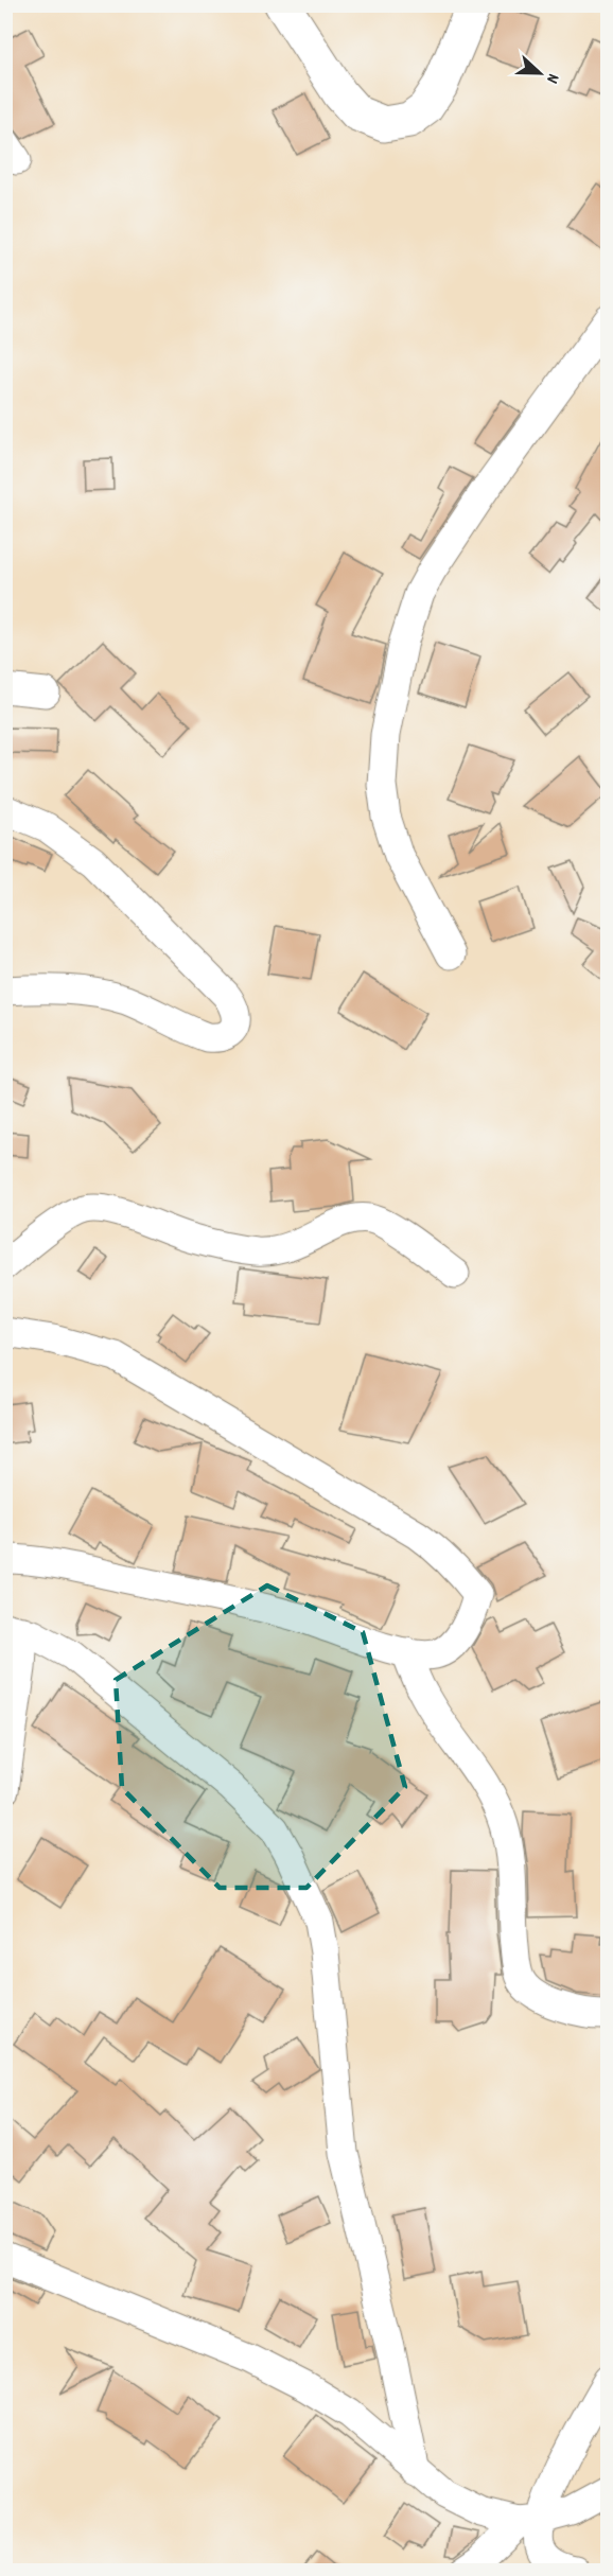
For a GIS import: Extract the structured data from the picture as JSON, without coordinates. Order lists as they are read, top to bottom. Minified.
{"north":"right"}
